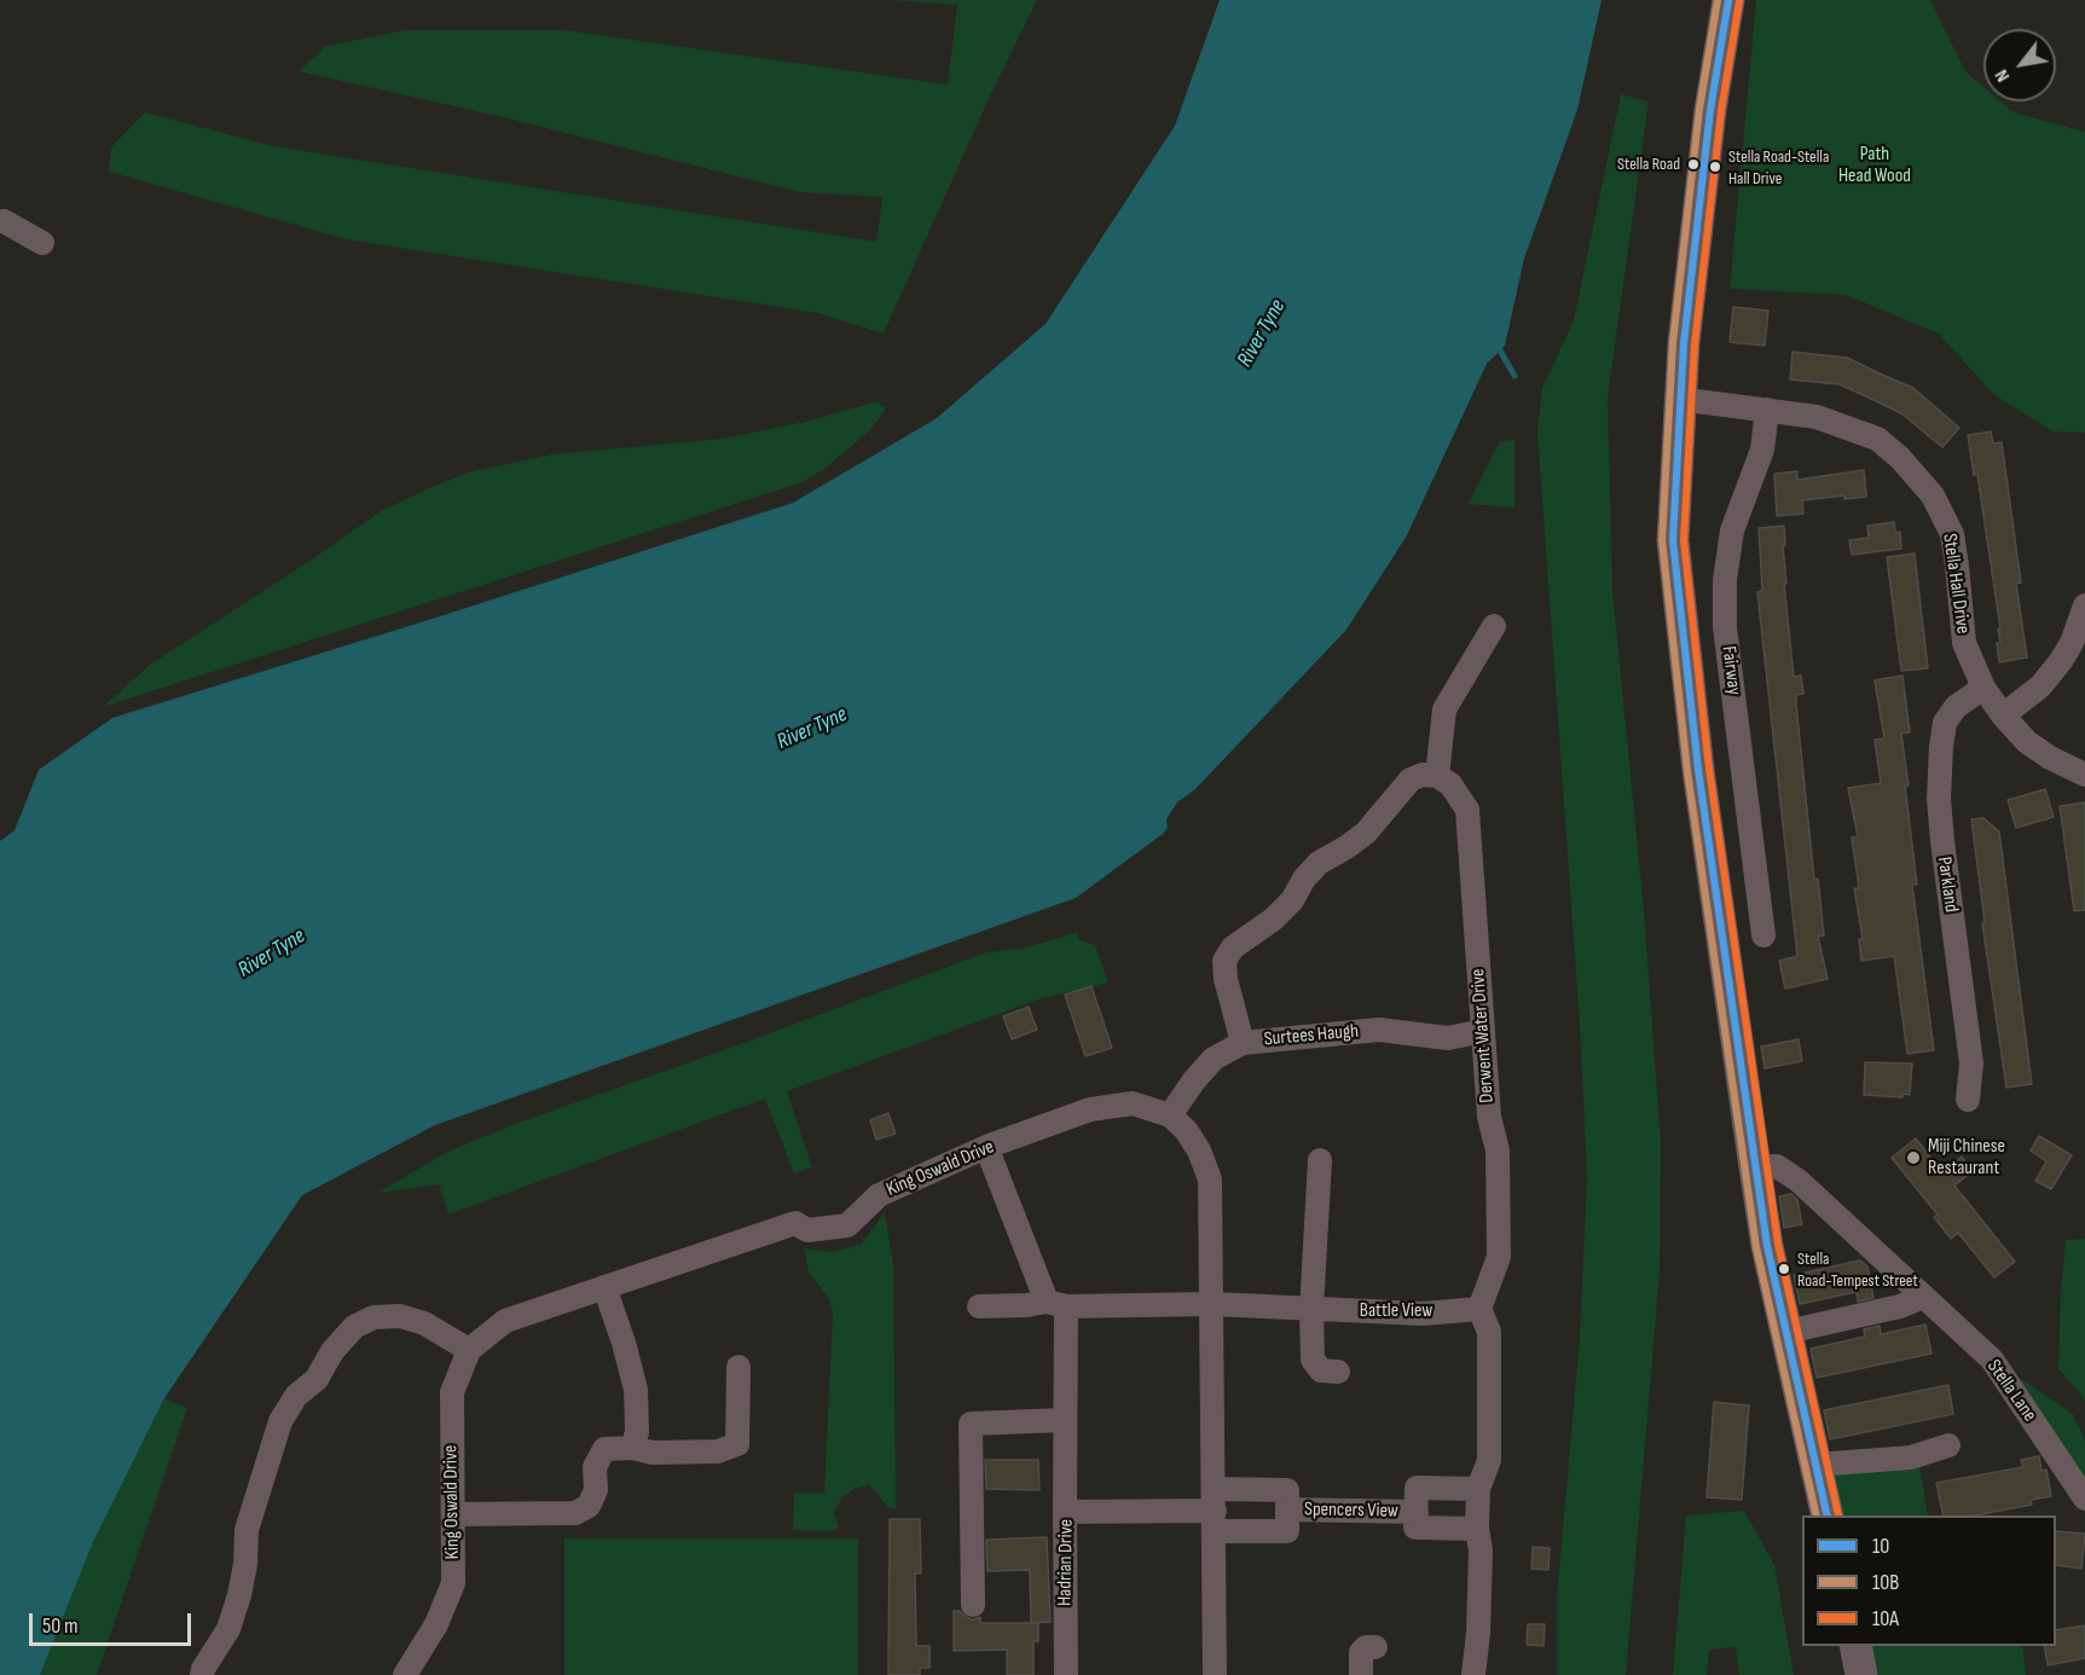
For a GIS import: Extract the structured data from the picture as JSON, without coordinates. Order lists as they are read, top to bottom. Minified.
{"streets":{"street":["Stella Hall Drive","Fairway","Parkland","Surtees Haugh","Derwent Water Drive","King Oswald Drive","Battle View","Stella Lane","Spencers View","Hadrian Drive"]},"crossings":[["Stella Hall Drive","Fairway"],["Stella Hall Drive","Parkland"],["Surtees Haugh","Derwent Water Drive"],["Surtees Haugh","King Oswald Drive"],["Derwent Water Drive","Battle View"],["Spencers View","Hadrian Drive"]],"water":["River Tyne"],"parks":["Path Head Wood"],"places":["Stella Road","Stella Road-Stella Hall Drive","Miji Chinese Restaurant","Stella Road-Tempest Street"],"lines":["transit line 10","transit line 10B","transit line 10A"],"legend":["10","10B","10A"],"scale_bar":"50 m","north":"bottom left"}
